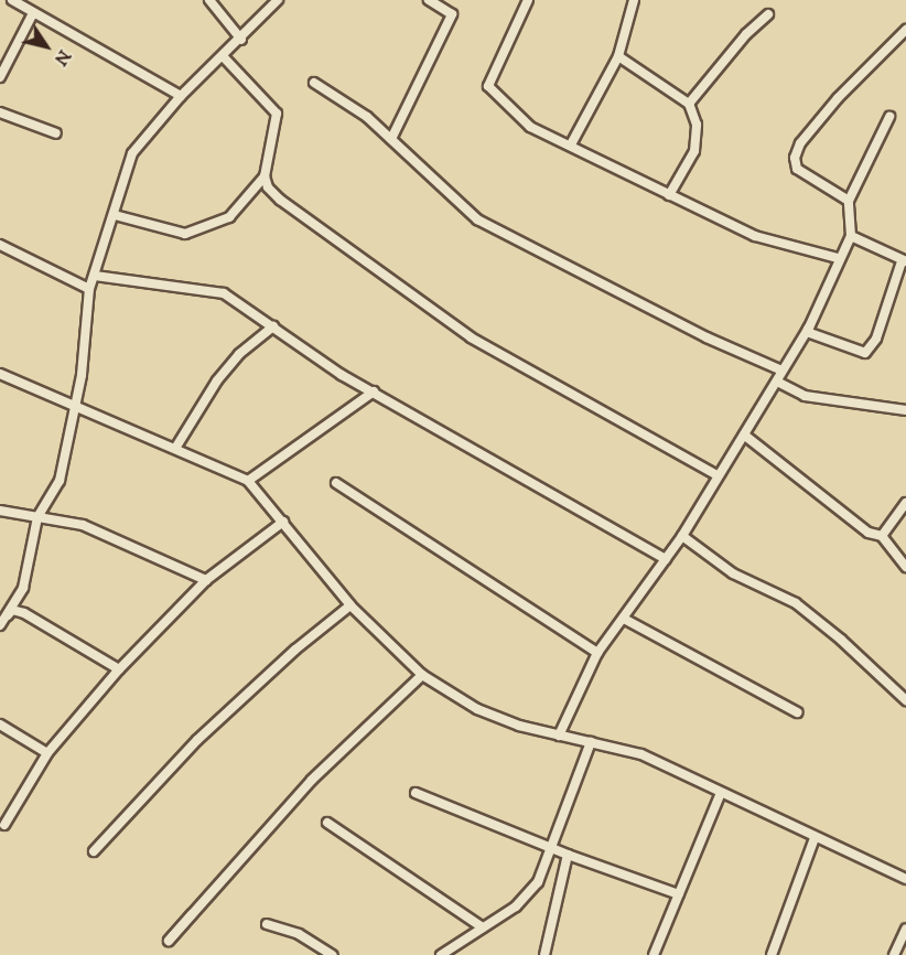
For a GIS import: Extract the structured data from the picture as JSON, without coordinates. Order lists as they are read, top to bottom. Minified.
{"north":"bottom right"}
